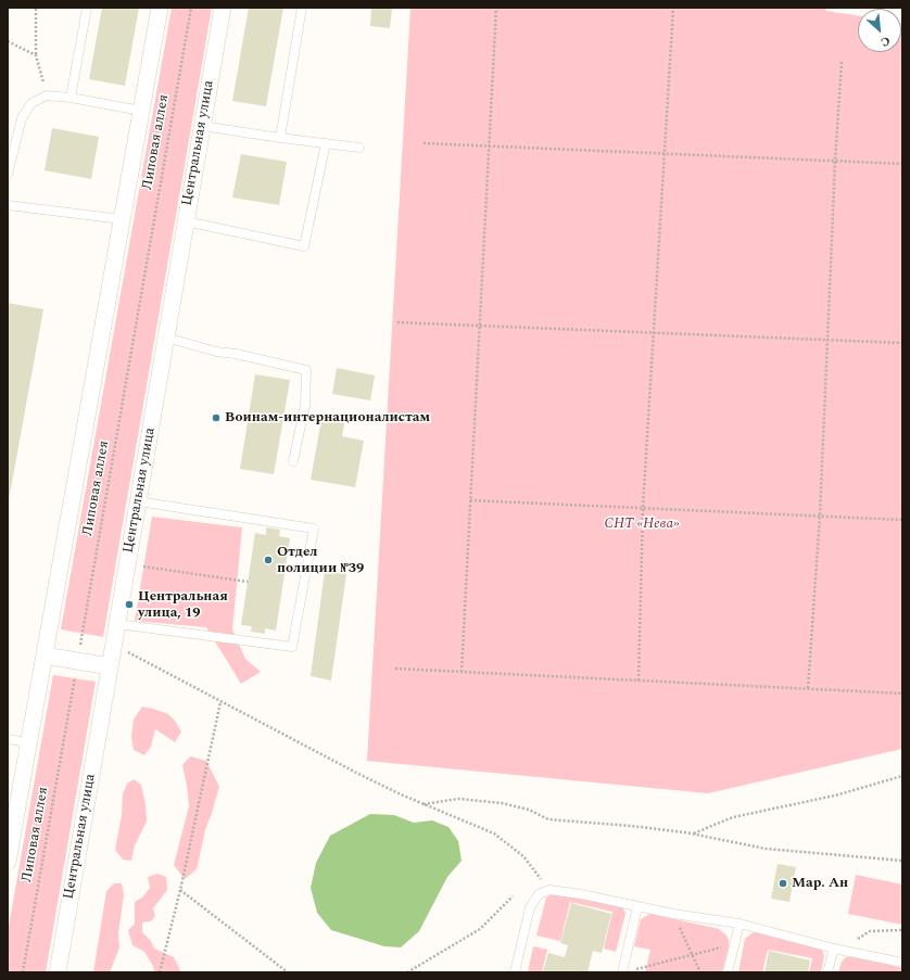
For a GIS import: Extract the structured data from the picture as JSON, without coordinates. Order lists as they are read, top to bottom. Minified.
{"streets":{"street":["Центральная улица"],"path":["Липовая аллея"]},"parks":["СНТ «Нева»"],"places":["Воинам-интернационалистам","Отдел полиции №39","Центральная улица, 19","Мар. Ан"],"north":"bottom right"}
